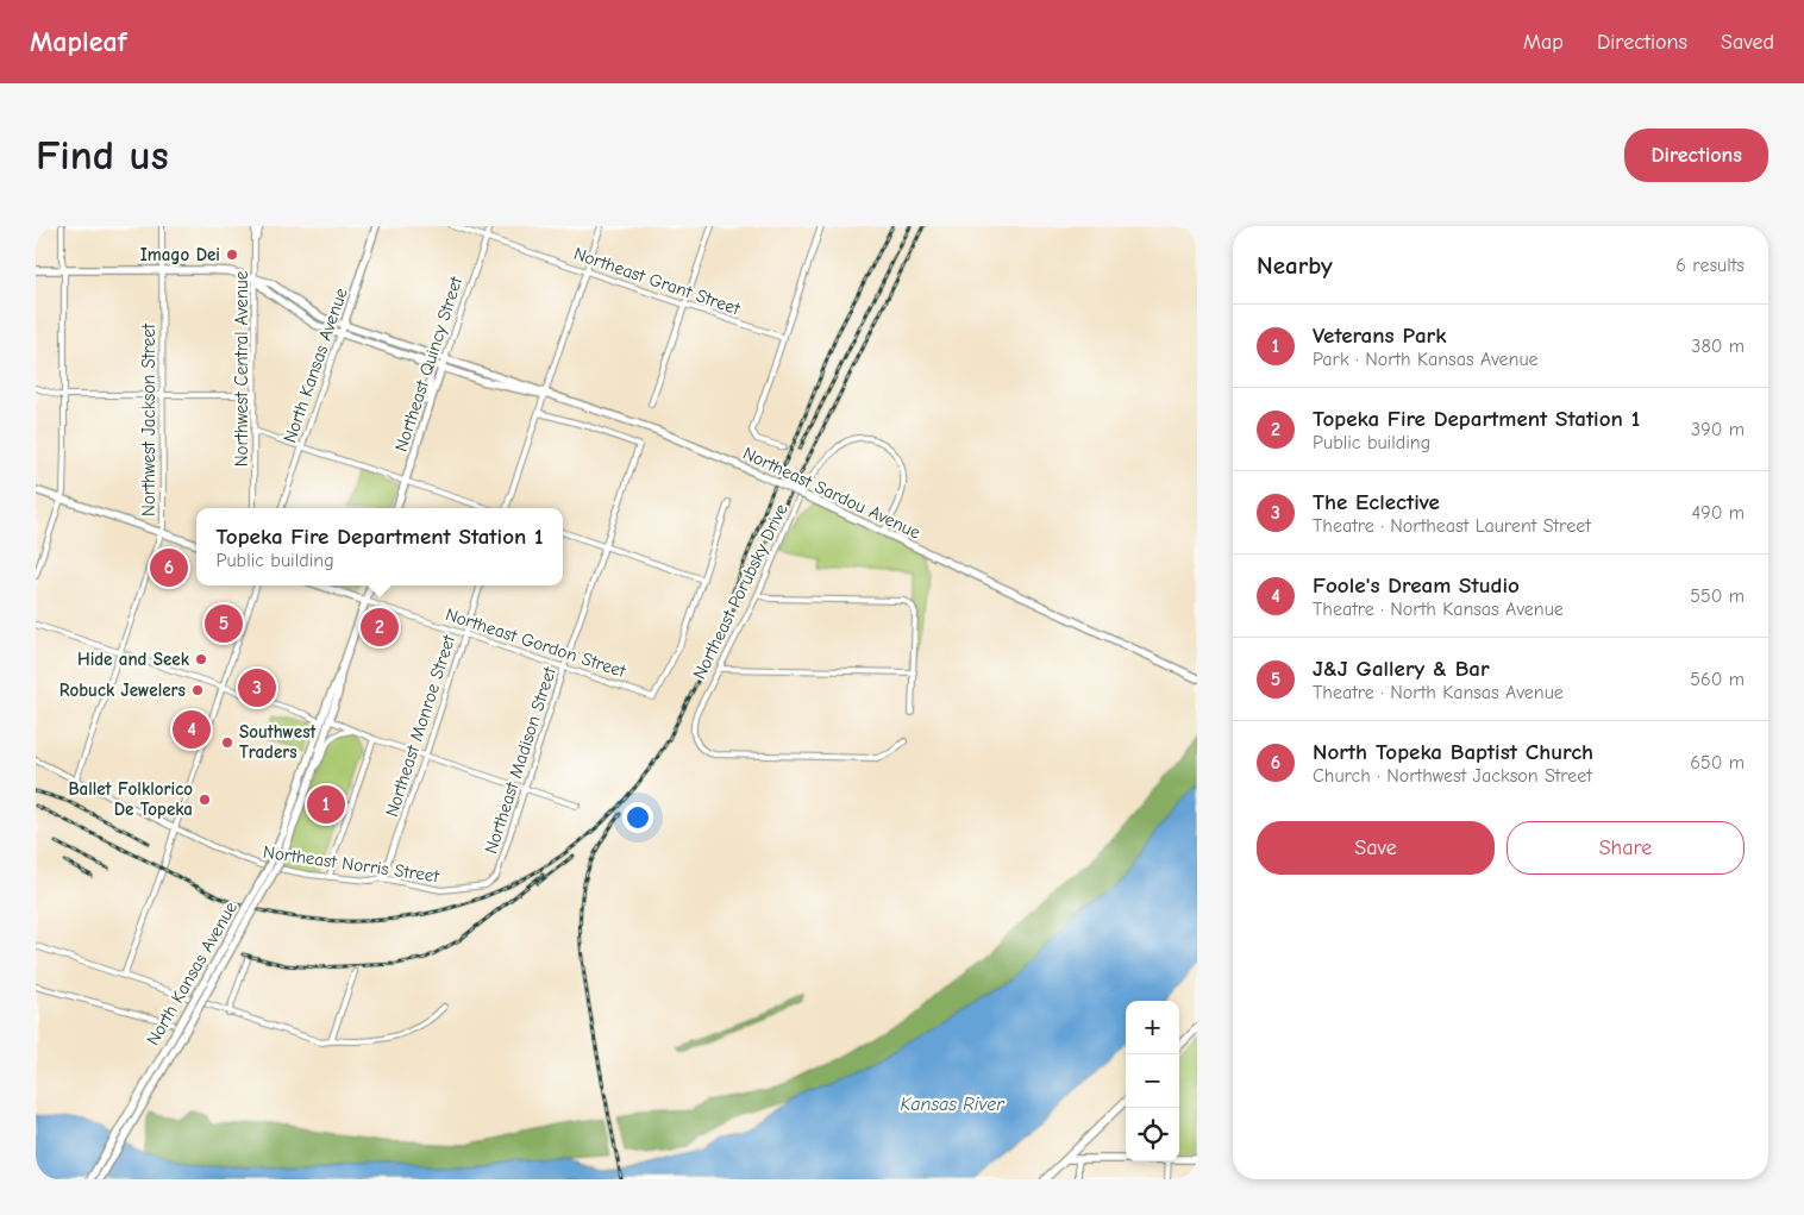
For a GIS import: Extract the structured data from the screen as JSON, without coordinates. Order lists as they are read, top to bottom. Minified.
{"streets":{"main road":["Northeast Quincy Street","North Kansas Avenue","Northeast Sardou Avenue","Northeast Gordon Street"],"street":["Northeast Grant Street","Northwest Central Avenue","Northwest Jackson Street","Northeast Porubsky Drive","Northeast Monroe Street","Northeast Madison Street","Northeast Norris Street"]},"crossings":[["Northeast Grant Street","Northeast Quincy Street"],["Northeast Quincy Street","Northeast Sardou Avenue"],["Northwest Jackson Street","Northeast Norris Street"],["Northeast Sardou Avenue","Northeast Porubsky Drive"],["Northeast Gordon Street","Northeast Monroe Street"],["Northeast Gordon Street","Northeast Madison Street"],["Northeast Monroe Street","Northeast Norris Street"],["Northeast Madison Street","Northeast Norris Street"]],"water":["Kansas River"],"places":["Imago Dei","Hide and Seek","Robuck Jewelers","Southwest Traders","Ballet Folklorico De Topeka"],"page":{"header":"Mapleaf","nav":["Map","Directions","Saved"],"buttons":["Directions",["Save","Share"]],"title":"Find us","heading":["Nearby","6 results"],"list":[{"mark":"1","name":"Veterans Park","note":"Park · North Kansas Avenue","value":"380 m"},{"mark":"2","name":"Topeka Fire Department Station 1","note":"Public building","value":"390 m"},{"mark":"3","name":"The Eclective","note":"Theatre · Northeast Laurent Street","value":"490 m"},{"mark":"4","name":"Foole's Dream Studio","note":"Theatre · North Kansas Avenue","value":"550 m"},{"mark":"5","name":"J&J Gallery & Bar","note":"Theatre · North Kansas Avenue","value":"560 m"},{"mark":"6","name":"North Topeka Baptist Church","note":"Church · Northwest Jackson Street","value":"650 m"}],"popup":["Topeka Fire Department Station 1","Public building"],"pins":["6","5","2","3","4","1"],"map_buttons":["+","−"]}}
